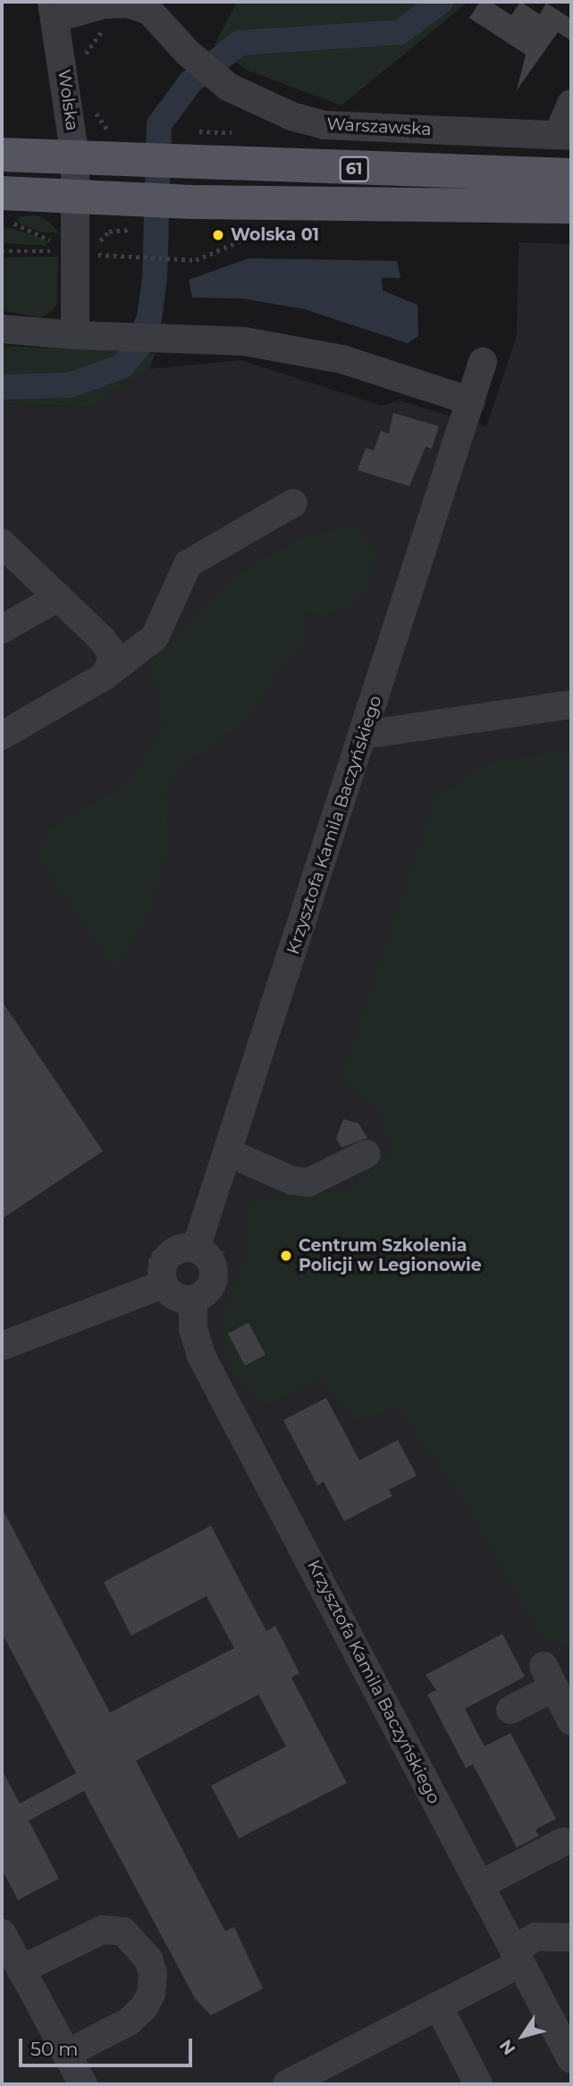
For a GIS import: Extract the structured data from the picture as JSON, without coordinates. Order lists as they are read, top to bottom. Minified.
{"streets":{"main road":["61"],"street":["Wolska","Warszawska","Krzysztofa Kamila Baczyńskiego"]},"crossings":[["Wolska","Warszawska"],["Wolska","61"]],"places":["Wolska 01","Centrum Szkolenia Policji w Legionowie"],"scale_bar":"50 m","north":"bottom left"}
